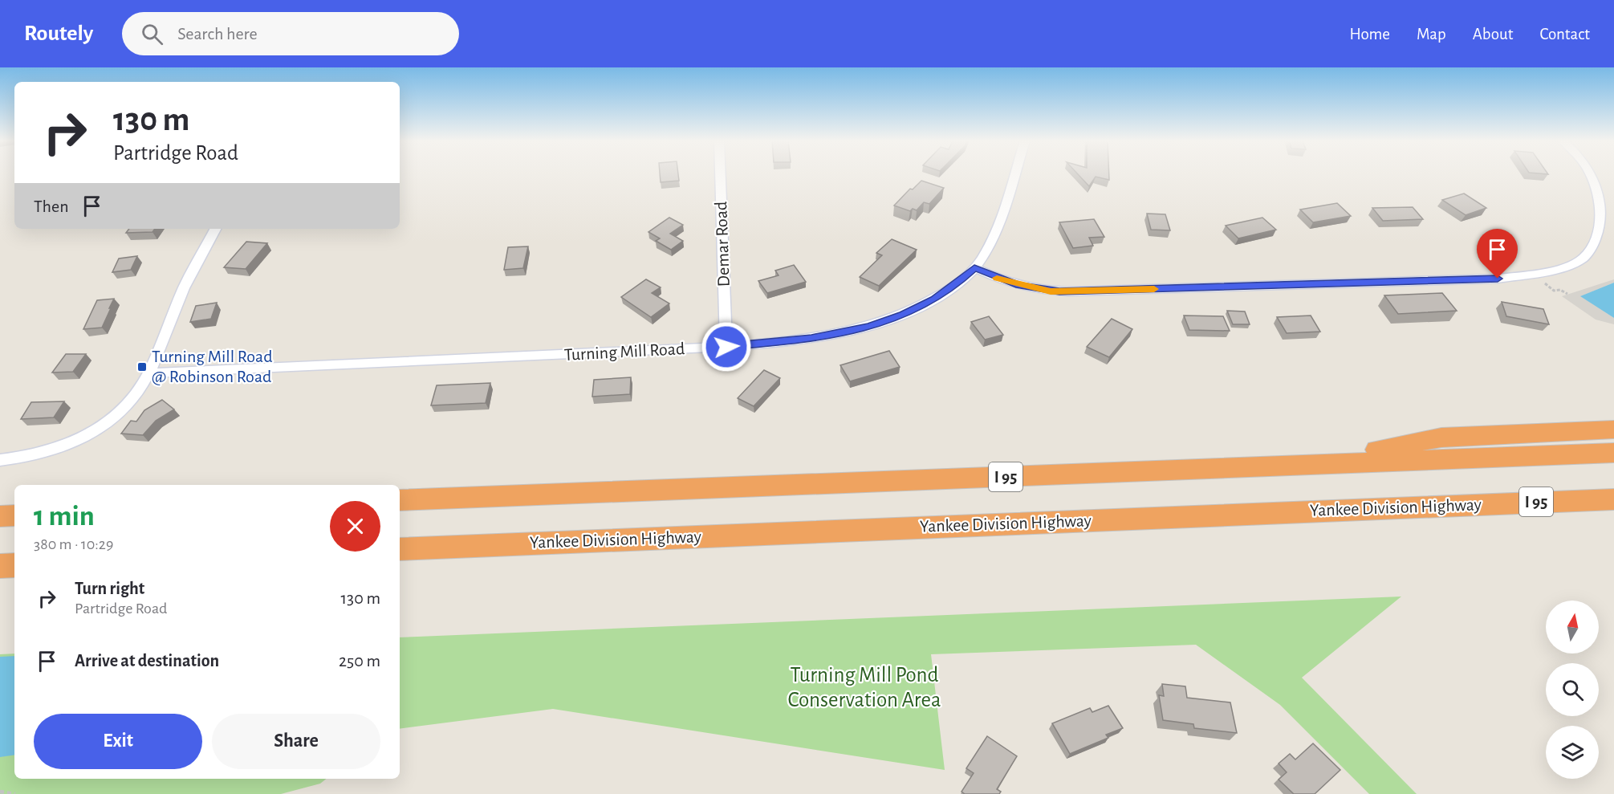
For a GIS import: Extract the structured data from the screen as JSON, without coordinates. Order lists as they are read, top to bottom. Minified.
{"streets":{"highway":["I 95","Yankee Division Highway"],"street":["Demar Road","Turning Mill Road"]},"crossings":[["Demar Road","Turning Mill Road"]],"parks":["Turning Mill Pond Conservation Area"],"places":{"transit":["Turning Mill Road @ Robinson Road"]},"north":"top","page":{"header":"Routely","search":"Search here","nav":["Home","Map","About","Contact"],"turn":["130 m","Partridge Road"],"then":"Then","heading":["1 min","380 m · 10:29"],"list":[{"name":"Turn right","note":"Partridge Road","value":"130 m"},{"name":"Arrive at destination","value":"250 m"}],"buttons":["Exit","Share"]}}
